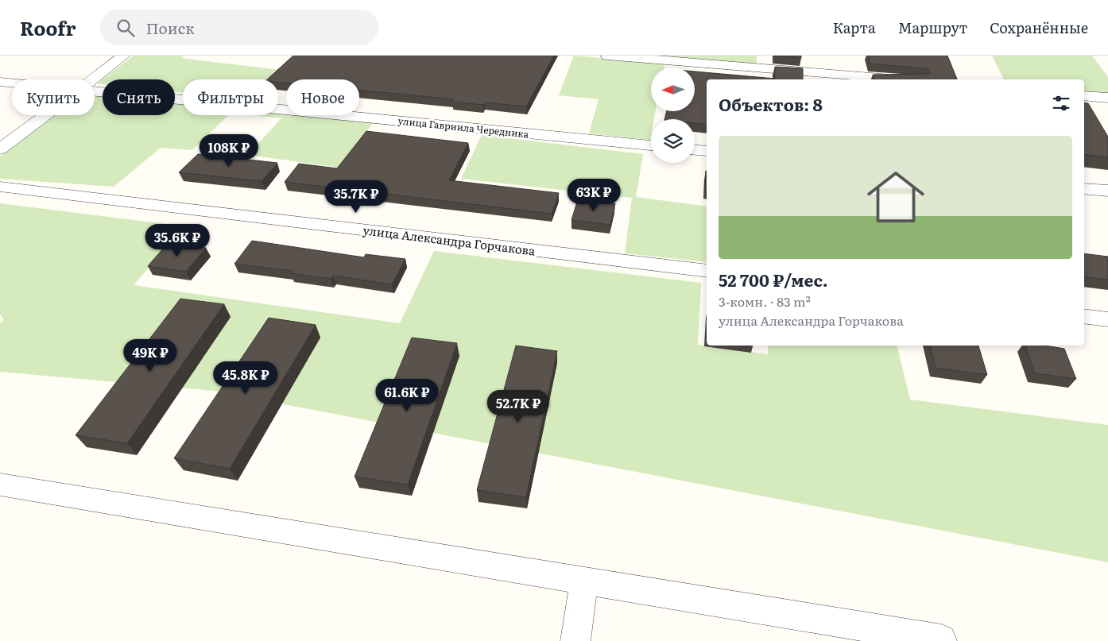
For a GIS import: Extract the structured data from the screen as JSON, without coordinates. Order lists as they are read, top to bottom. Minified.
{"streets":{"street":["улица Гавриила Чередника","улица Александра Горчакова"]},"north":"left","page":{"header":"Roofr","search":"Поиск","nav":["Карта","Маршрут","Сохранённые"],"chip":["Купить","Снять","Фильтры","Новое"],"heading":"Объектов: 8","list":[{"name":"52 700 ₽/мес.","note":"3-комн. · 83 m² · улица Александра Горчакова"}],"price":["108K ₽","63K ₽","35.7K ₽","35.6K ₽","49K ₽","45.8K ₽","61.6K ₽","52.7K ₽"]}}
